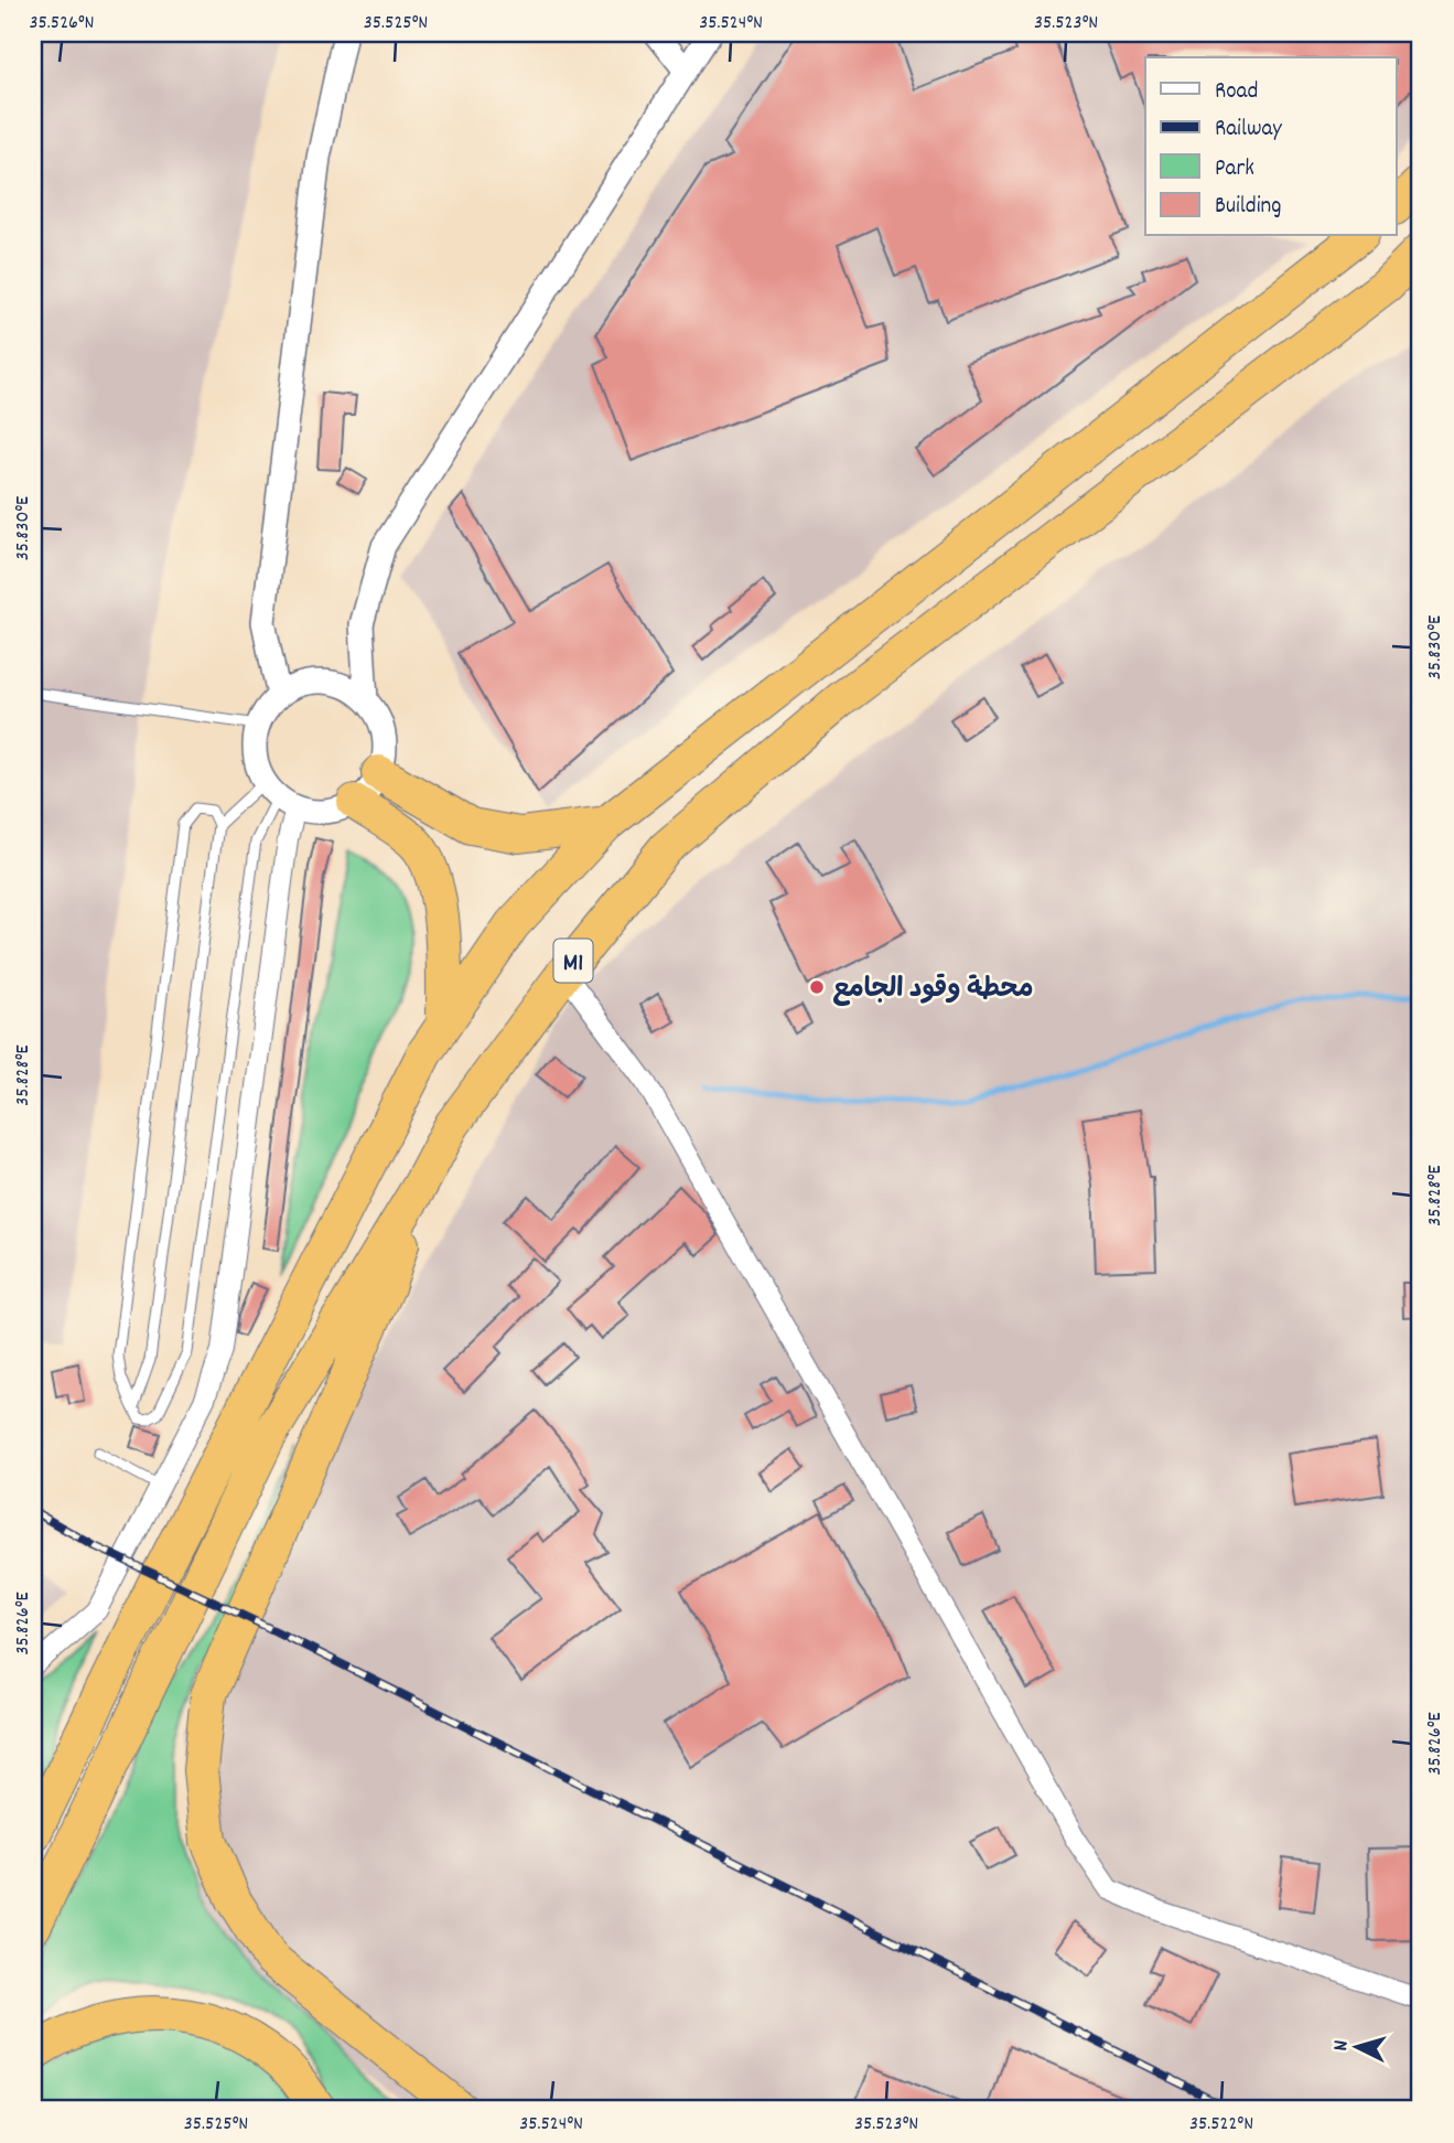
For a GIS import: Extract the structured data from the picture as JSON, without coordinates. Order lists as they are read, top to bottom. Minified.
{"streets":{"highway":["M1"]},"places":["محطة وقود الجامع"],"legend":["Road","Railway","Park","Building"],"north":"left","coordinates":["35.526°N","35.525°N","35.524°N","35.523°N","35.830°E","35.828°E","35.826°E","35.522°N"]}
